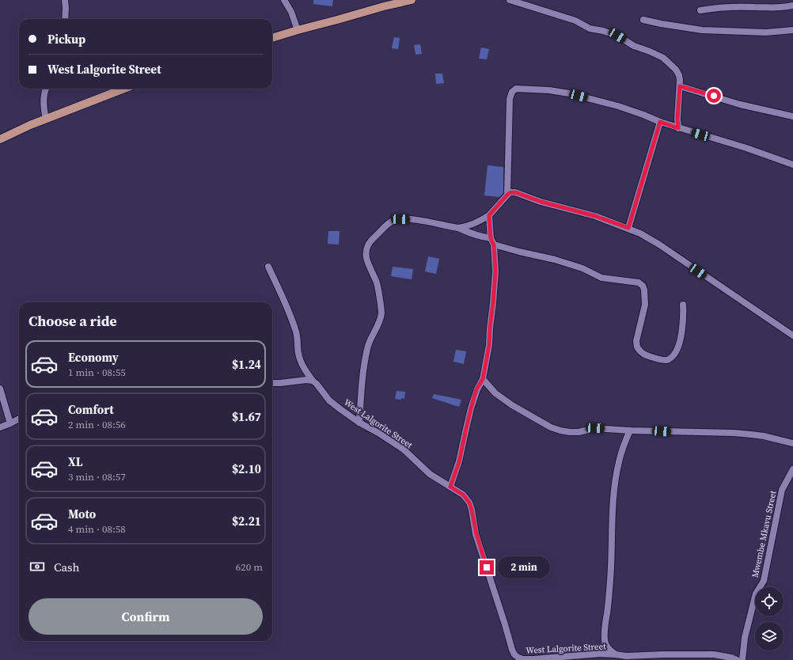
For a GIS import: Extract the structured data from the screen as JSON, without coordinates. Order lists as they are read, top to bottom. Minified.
{"streets":{"street":["West Lalgorite Street","Mwembe Mkavu Street"]},"page":{"banner":["Pickup","West Lalgorite Street"],"heading":"Choose a ride","list":[{"name":"Economy","note":"1 min · 08:55","value":"$1.24"},{"name":"Comfort","note":"2 min · 08:56","value":"$1.67"},{"name":"XL","note":"3 min · 08:57","value":"$2.10"},{"name":"Moto","note":"4 min · 08:58","value":"$2.21"}],"pay":["Cash","620 m"],"bubble":"2 min","buttons":"Confirm"}}
